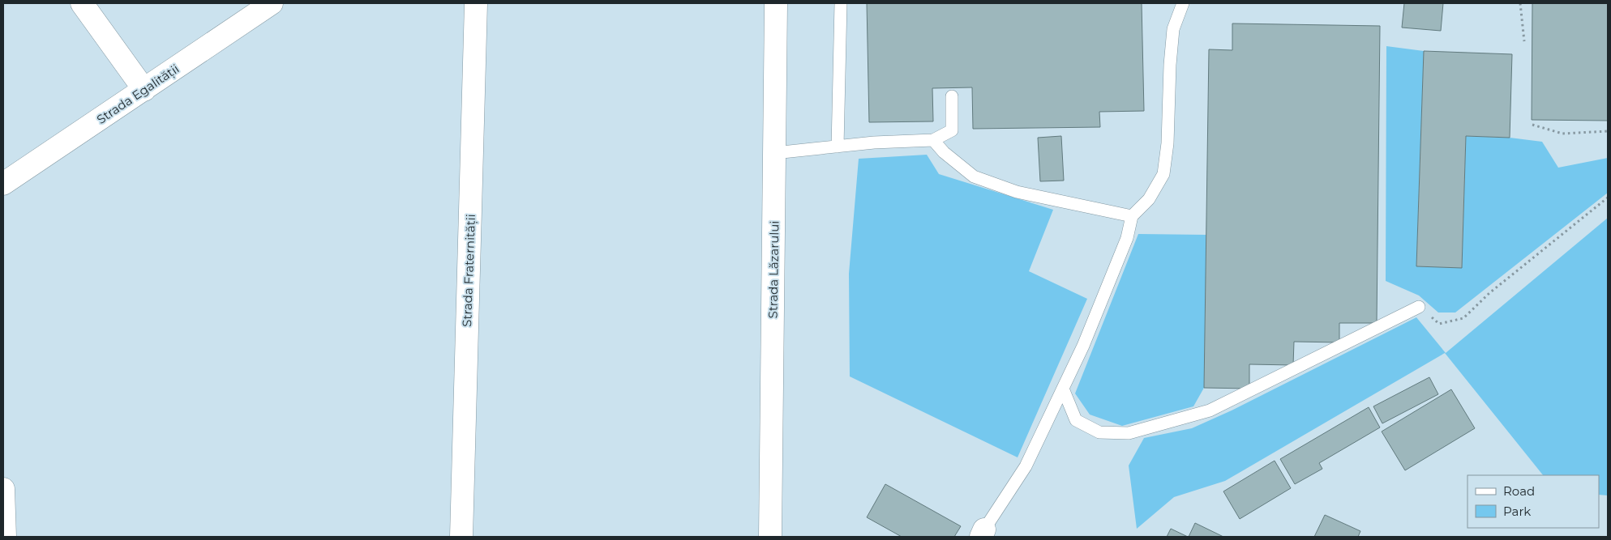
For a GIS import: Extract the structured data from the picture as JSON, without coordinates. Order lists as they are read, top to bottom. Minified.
{"streets":{"street":["Strada Egalității","Strada Lăzarului","Strada Fraternității"]},"legend":["Road","Park"]}
